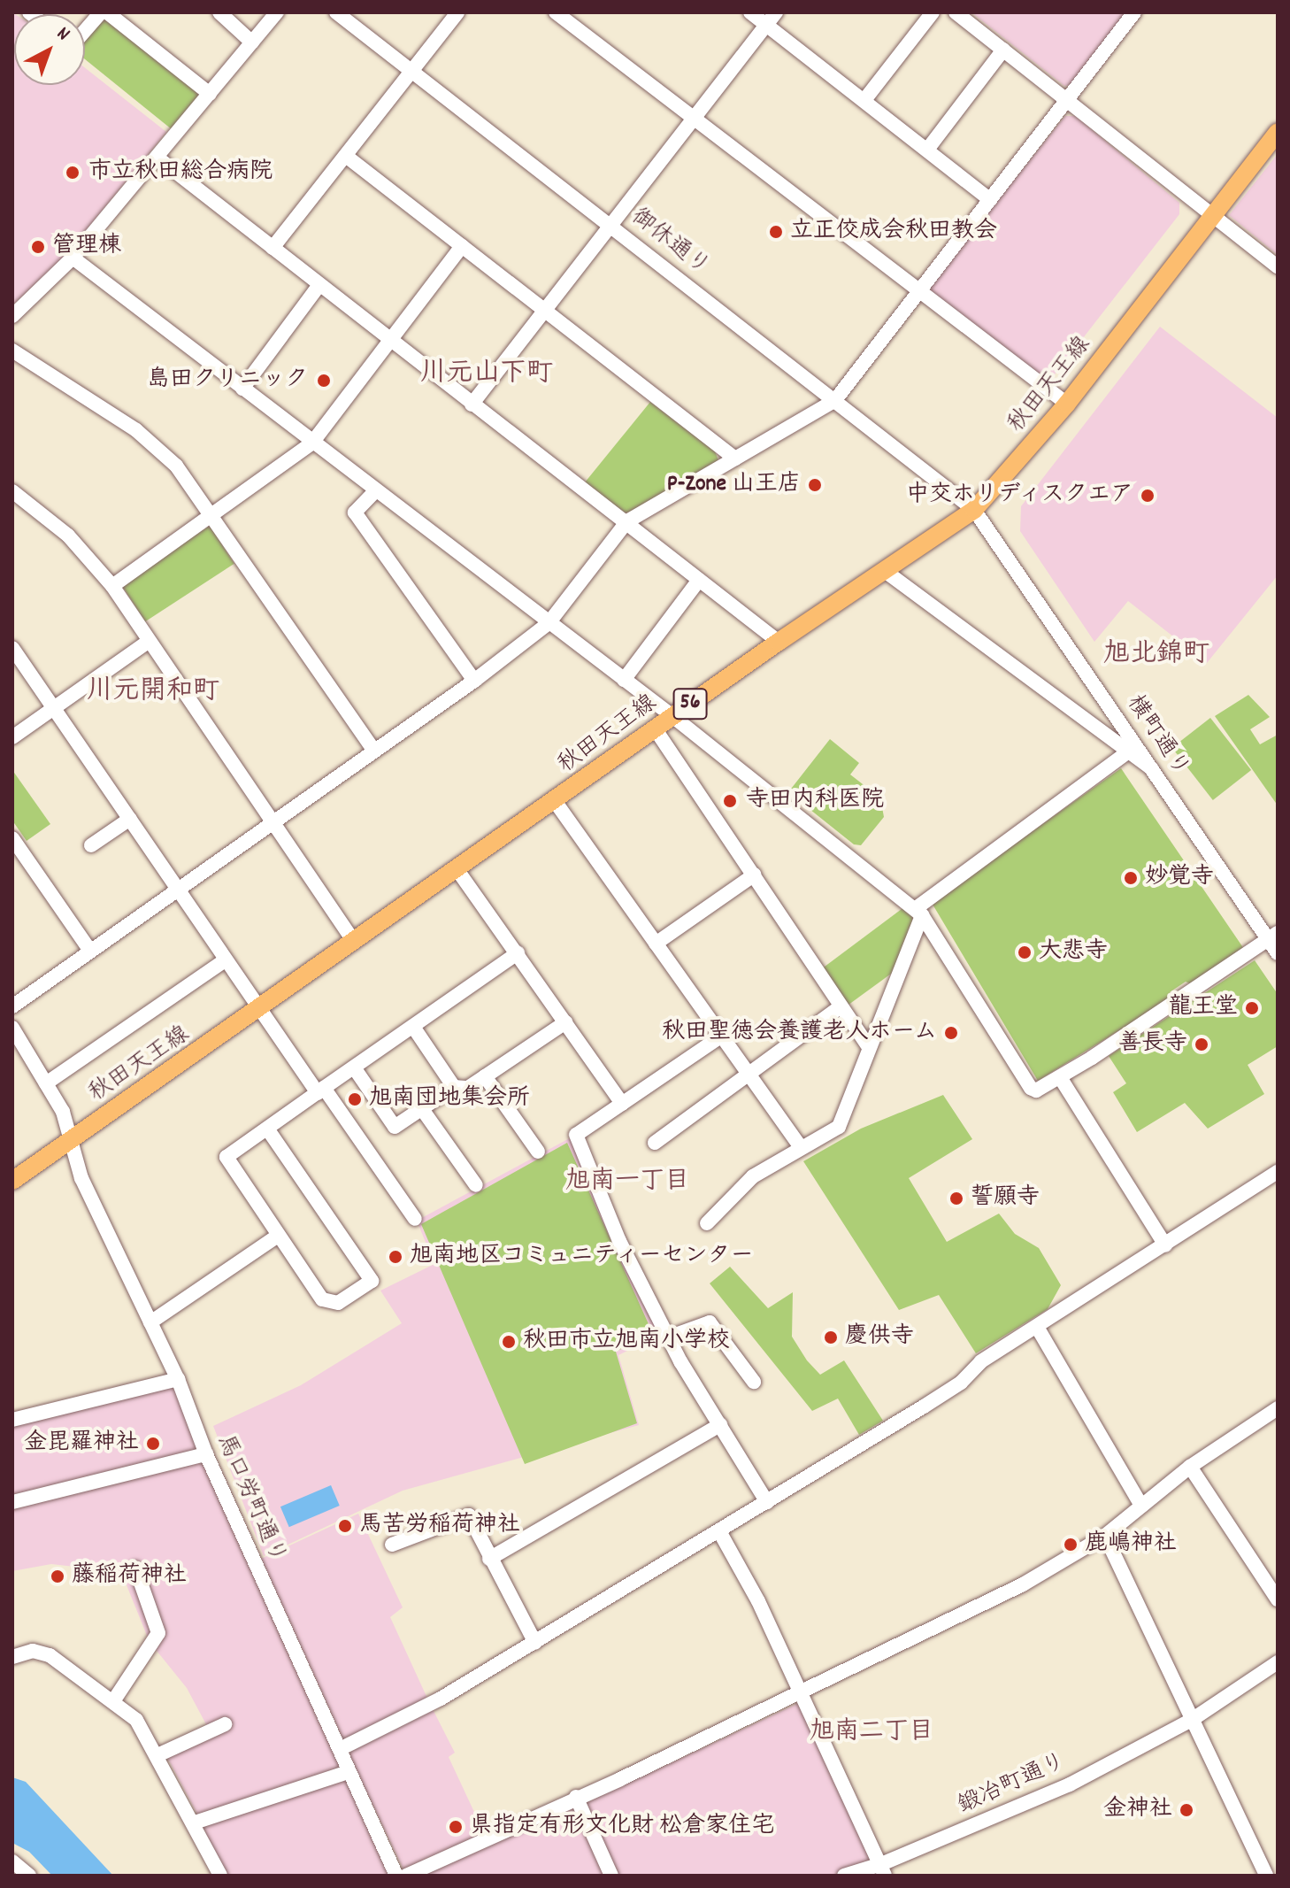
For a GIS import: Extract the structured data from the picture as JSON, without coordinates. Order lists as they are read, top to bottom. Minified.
{"streets":{"main road":["秋田天王線","56"],"street":["御休通り","横町通り","馬口労町通り","鍛冶町通り"]},"crossings":[["御休通り","秋田天王線"],["御休通り","横町通り"],["秋田天王線","横町通り"],["秋田天王線","馬口労町通り"]],"districts":["川元山下町","旭北錦町","川元開和町","旭南一丁目","旭南二丁目"],"places":["市立秋田総合病院","立正佼成会秋田教会","管理棟","島田クリニック","P-Zone 山王店","中交ホリディスクエア","寺田内科医院","妙覚寺","大悲寺","龍王堂","秋田聖徳会養護老人ホーム","善長寺","旭南団地集会所","誓願寺","旭南地区コミュニティーセンター","慶供寺","秋田市立旭南小学校","金毘羅神社","馬苦労稲荷神社","鹿嶋神社","藤稲荷神社","金神社","県指定有形文化財 松倉家住宅"],"north":"top right"}
